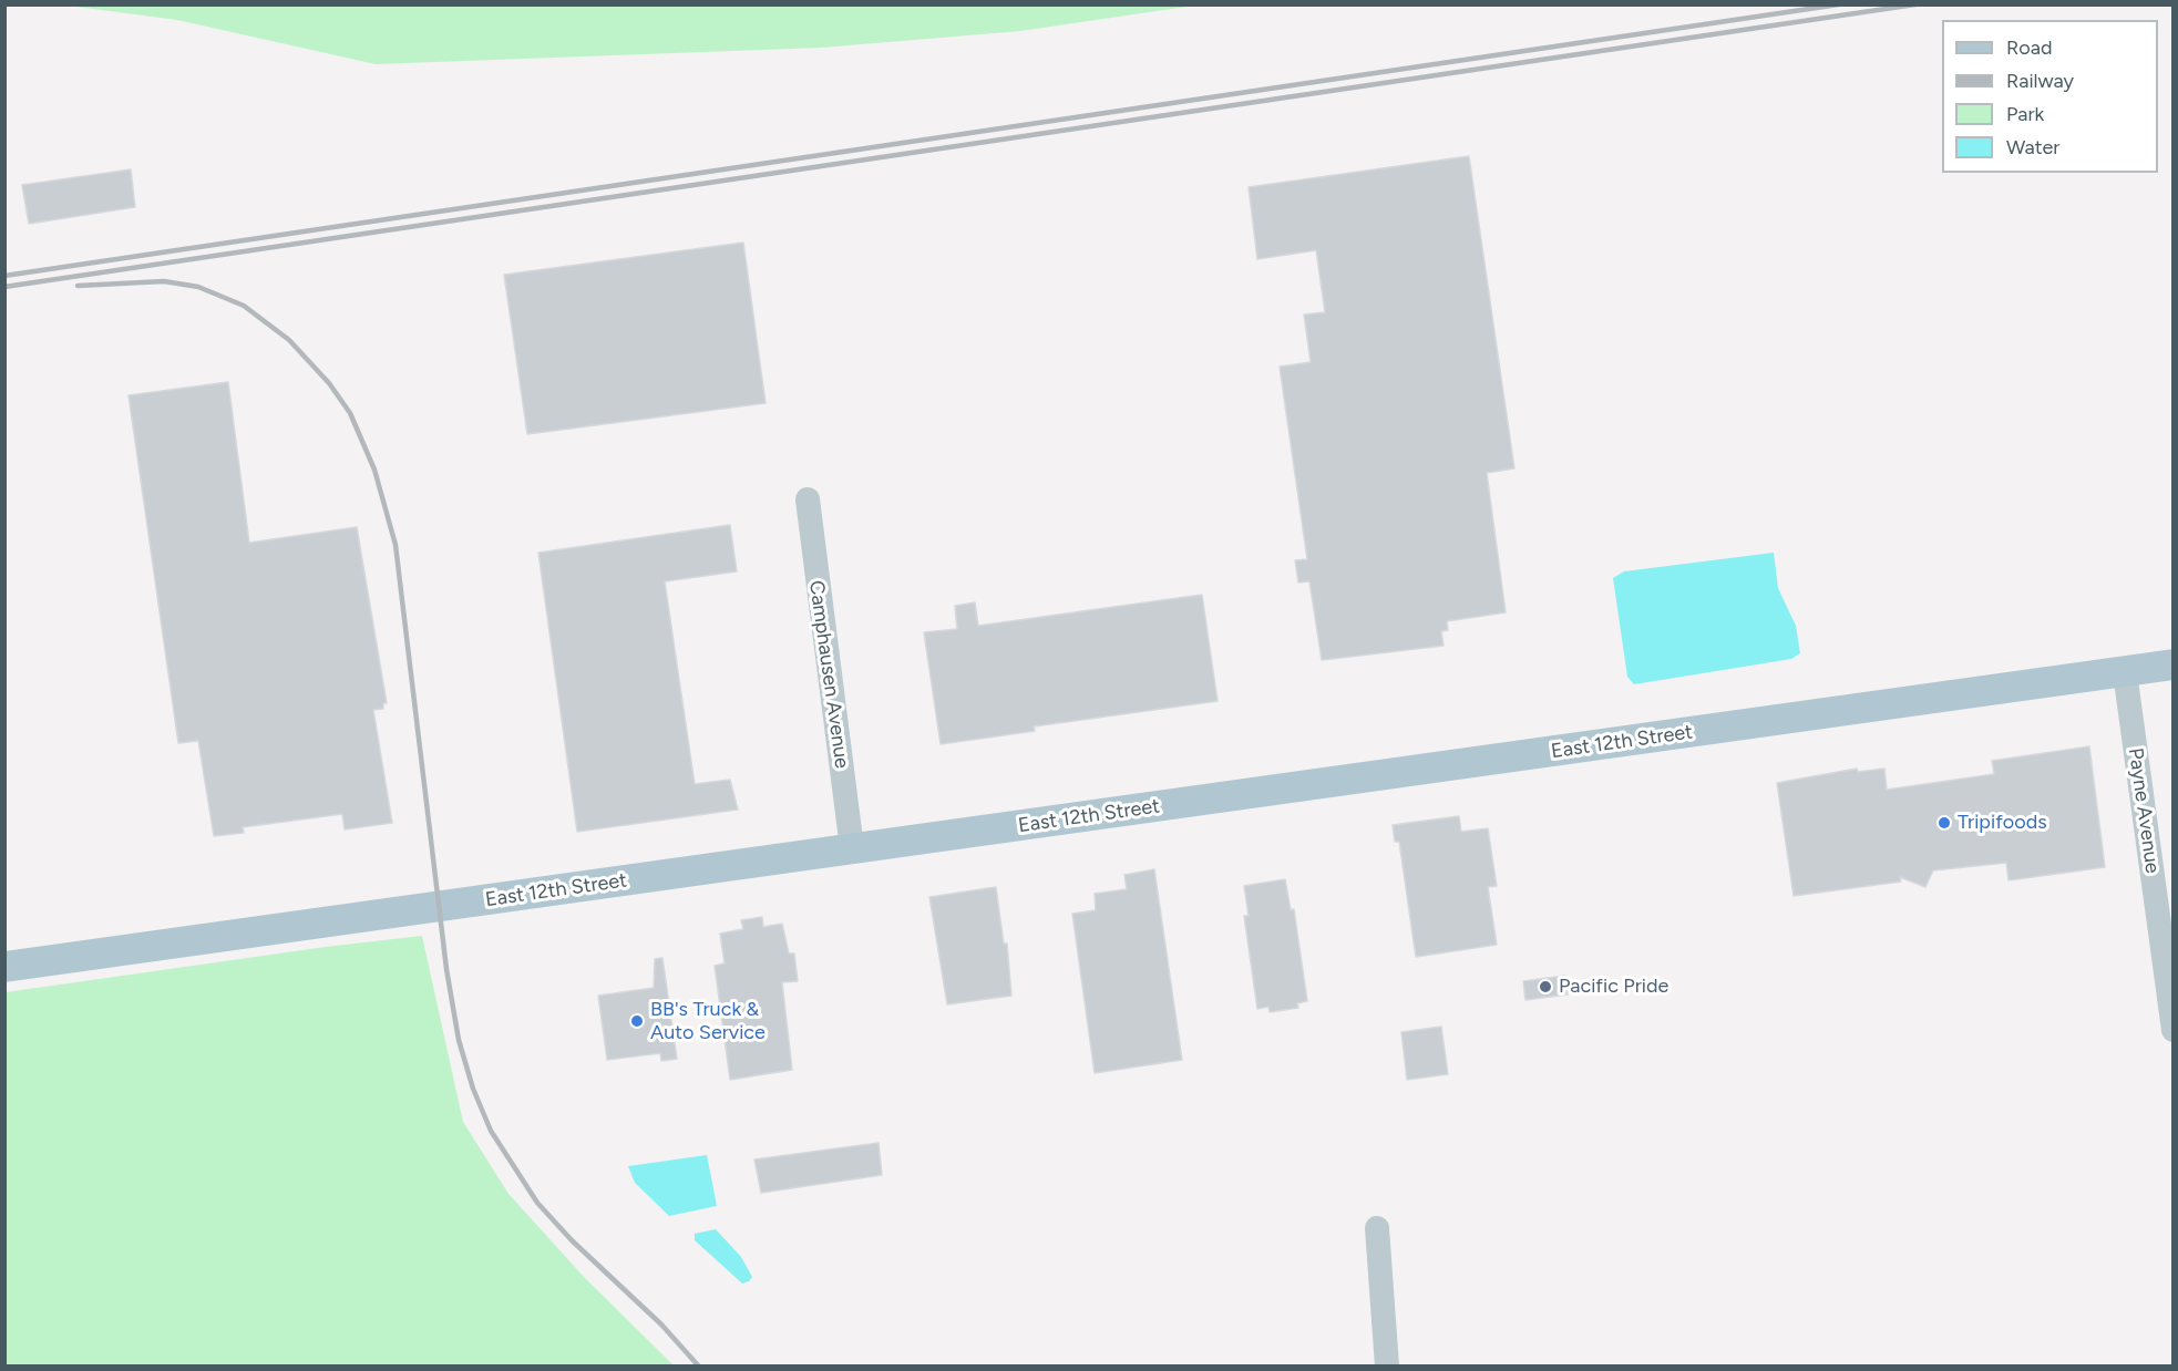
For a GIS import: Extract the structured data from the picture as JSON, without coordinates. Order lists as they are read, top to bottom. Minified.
{"streets":{"main road":["East 12th Street"],"street":["Camphausen Avenue","Payne Avenue"]},"crossings":[["Camphausen Avenue","East 12th Street"],["East 12th Street","Payne Avenue"]],"places":["Tripifoods","Pacific Pride","BB's Truck & Auto Service"],"legend":["Road","Railway","Park","Water"]}
